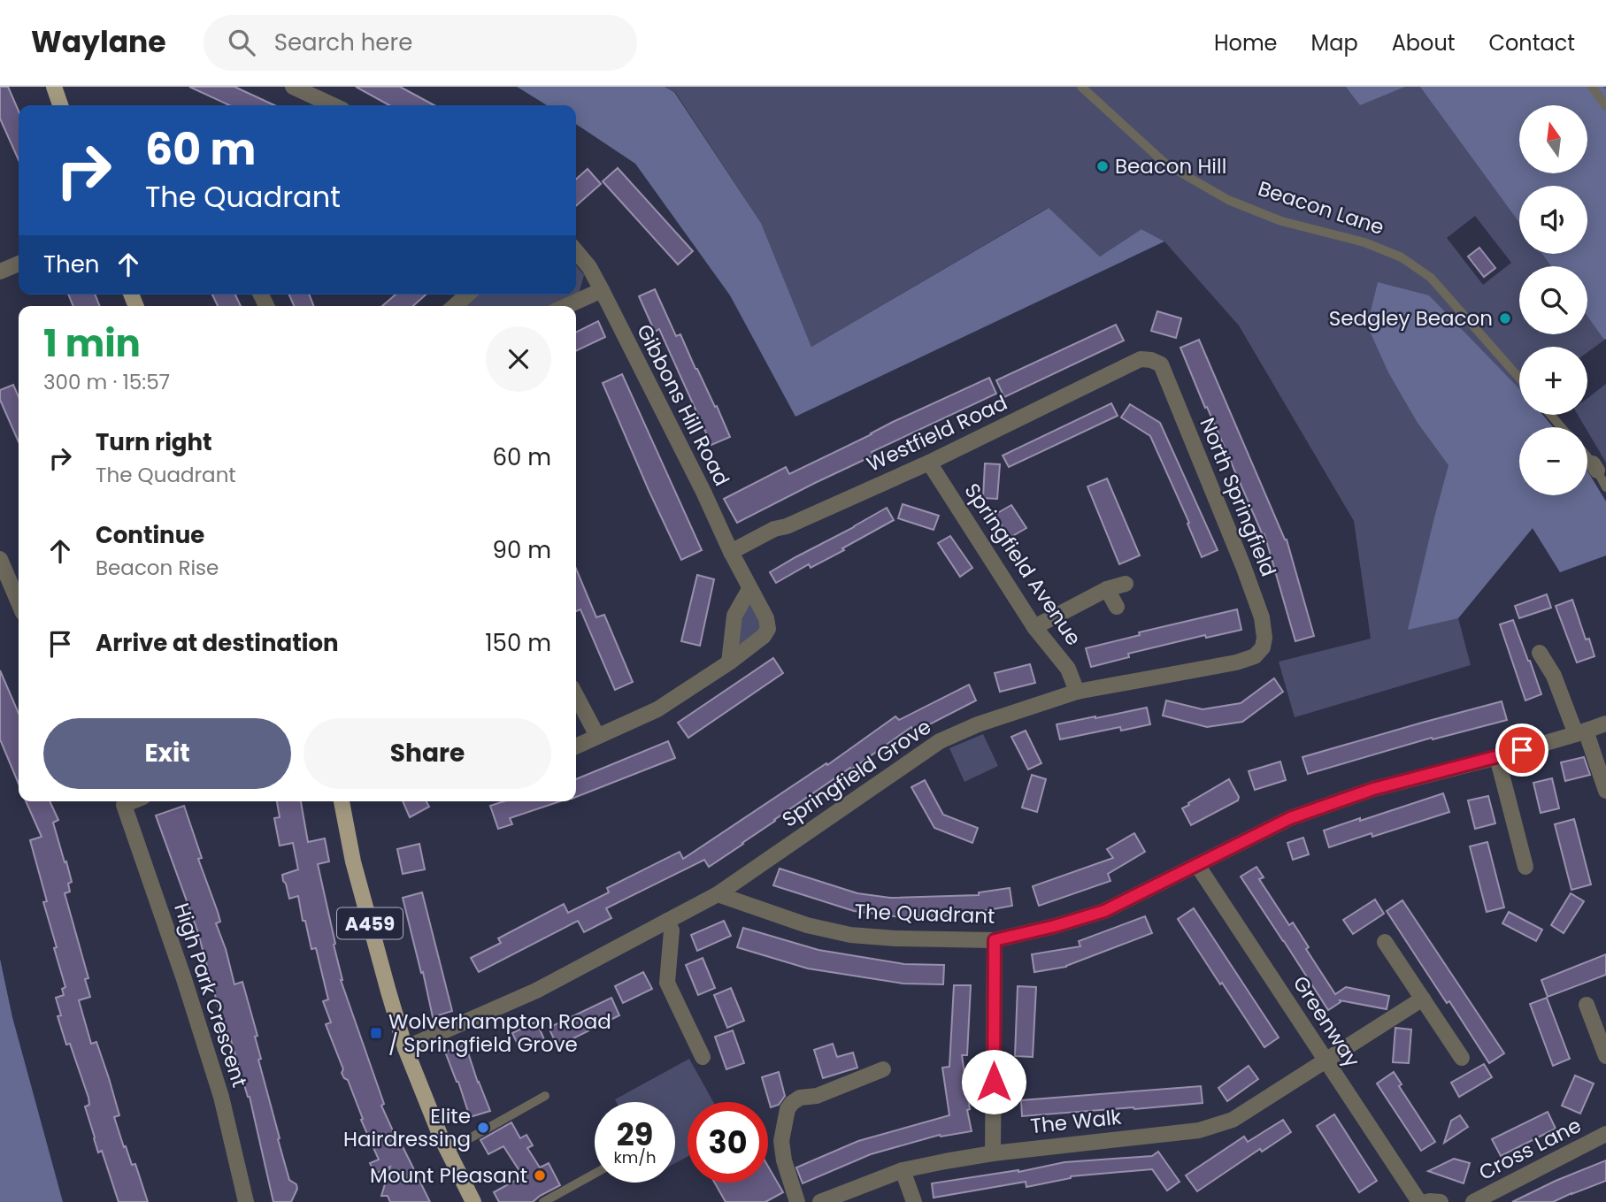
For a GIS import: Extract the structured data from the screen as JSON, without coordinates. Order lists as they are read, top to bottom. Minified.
{"streets":{"main road":["A459"],"street":["Gibbons Hill Road","Westfield Road","North Springfield","Springfield Avenue","Springfield Grove","The Quadrant","High Park Crescent","Greenway","The Walk","Cross Lane"],"lane":["Beacon Lane"]},"crossings":[["Gibbons Hill Road","Westfield Road"],["Westfield Road","North Springfield"],["Westfield Road","Springfield Avenue"],["North Springfield","Springfield Grove"],["Springfield Avenue","Springfield Grove"],["Springfield Grove","The Quadrant"],["Springfield Grove","A459"],["The Quadrant","Greenway"],["Greenway","The Walk"]],"places":{"other":["Beacon Hill","Sedgley Beacon","Elite Hairdressing","Mount Pleasant"],"transit":["Wolverhampton Road / Springfield Grove"]},"north":"top","page":{"header":"Waylane","search":"Search here","nav":["Home","Map","About","Contact"],"map_buttons":["+","−"],"turn":["60 m","The Quadrant"],"then":"Then","heading":["1 min","300 m · 15:57"],"list":[{"name":"Turn right","note":"The Quadrant","value":"60 m"},{"name":"Continue","note":"Beacon Rise","value":"90 m"},{"name":"Arrive at destination","value":"150 m"}],"buttons":["Exit","Share"],"speed":"29 km/h","limit":"30"}}
